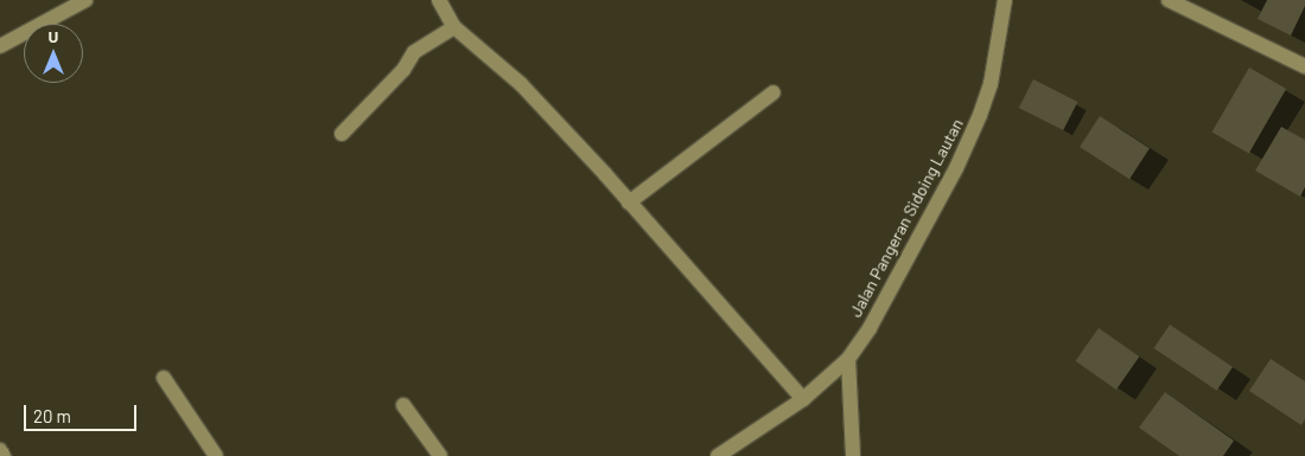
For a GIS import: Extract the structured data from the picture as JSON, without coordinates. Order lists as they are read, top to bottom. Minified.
{"streets":{"street":["Jalan Pangeran Sidoing Lautan"]},"scale_bar":"20 m","north":"top"}
